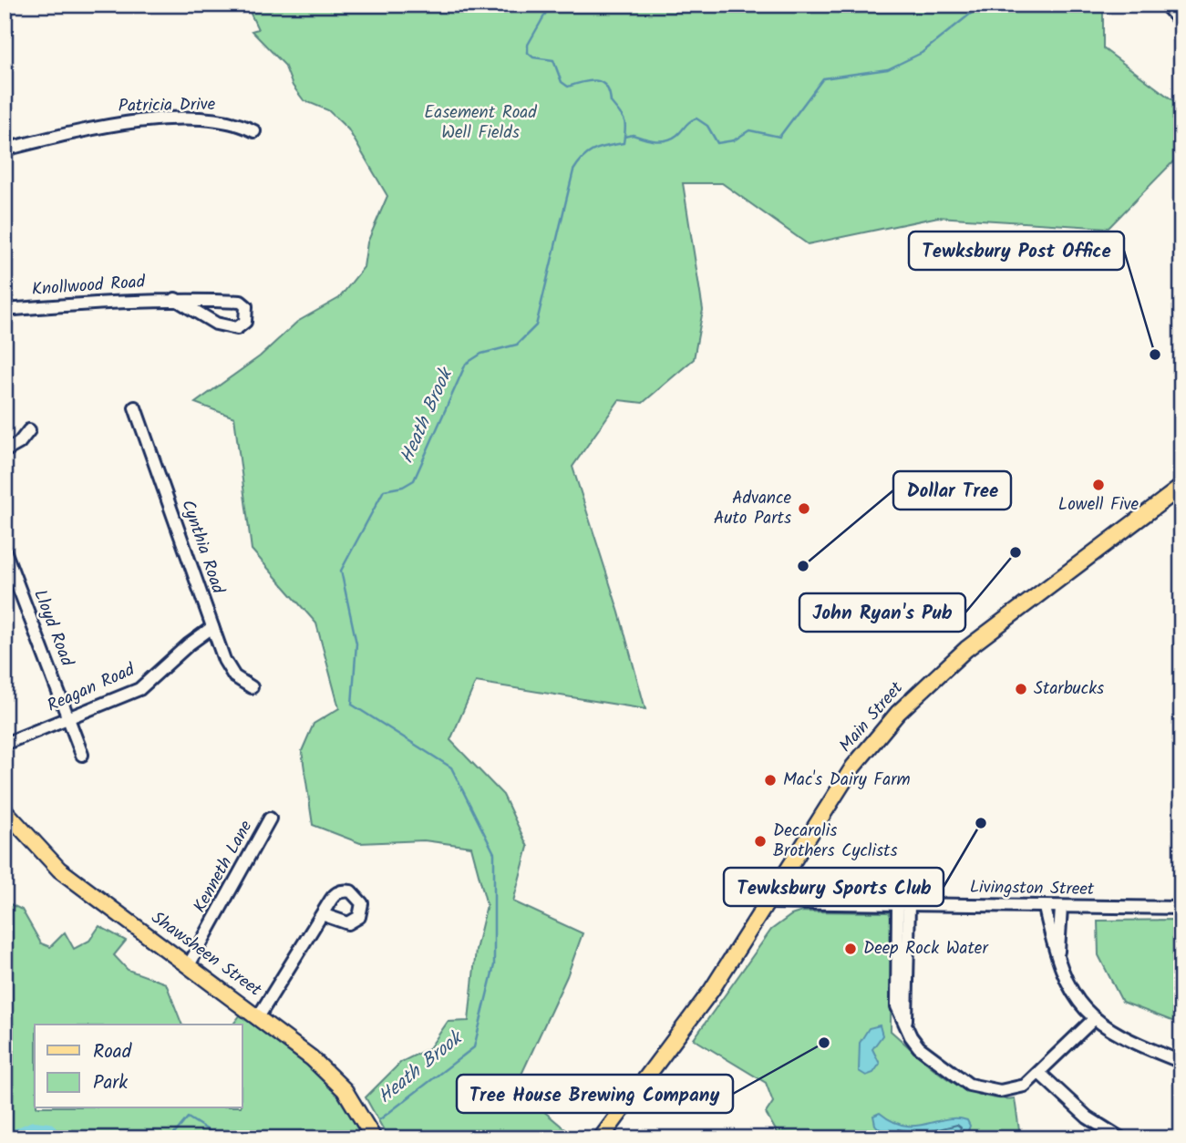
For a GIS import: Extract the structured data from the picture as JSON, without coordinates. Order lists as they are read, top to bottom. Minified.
{"streets":{"main road":["Main Street","Shawsheen Street"],"street":["Patricia Drive","Knollwood Road","Cynthia Road","Lloyd Road","Reagan Road","Kenneth Lane","Livingston Street"]},"crossings":[["Cynthia Road","Reagan Road"],["Lloyd Road","Reagan Road"],["Main Street","Livingston Street"],["Kenneth Lane","Shawsheen Street"]],"water":["Heath Brook"],"parks":["Easement Road Well Fields"],"places":["Tewksbury Post Office","Lowell Five","Advance Auto Parts","John Ryan's Pub","Dollar Tree","Starbucks","Mac's Dairy Farm","Tewksbury Sports Club","Decarolis Brothers Cyclists","Deep Rock Water","Tree House Brewing Company"],"legend":["Road","Park"]}
